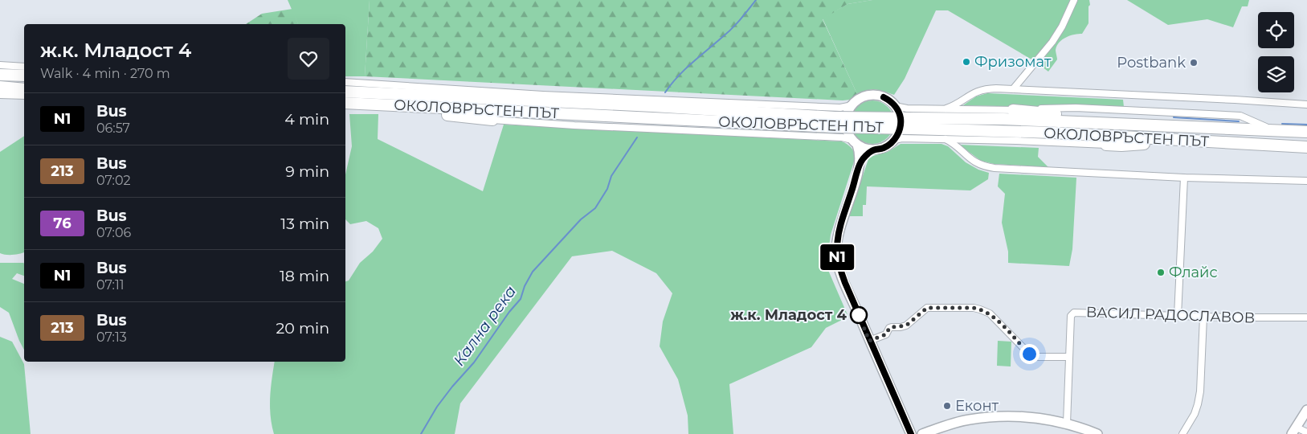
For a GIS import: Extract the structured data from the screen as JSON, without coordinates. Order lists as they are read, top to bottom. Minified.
{"streets":{"highway":["ОКОЛОВРЪСТЕН ПЪТ"],"street":["ВАСИЛ РАДОСЛАВОВ"]},"water":["Кална река"],"places":["Фризомат","Postbank","Флайс","ж.к. Младост 4","Еконт"],"lines":["bus line N1"],"page":{"on_map":"N1","heading":["ж.к. Младост 4","Walk · 4 min · 270 m"],"list":[{"mark":"N1","name":"Bus","note":"06:57","value":"4 min"},{"mark":"213","name":"Bus","note":"07:02","value":"9 min"},{"mark":"76","name":"Bus","note":"07:06","value":"13 min"},{"mark":"N1","name":"Bus","note":"07:11","value":"18 min"},{"mark":"213","name":"Bus","note":"07:13","value":"20 min"}]}}
